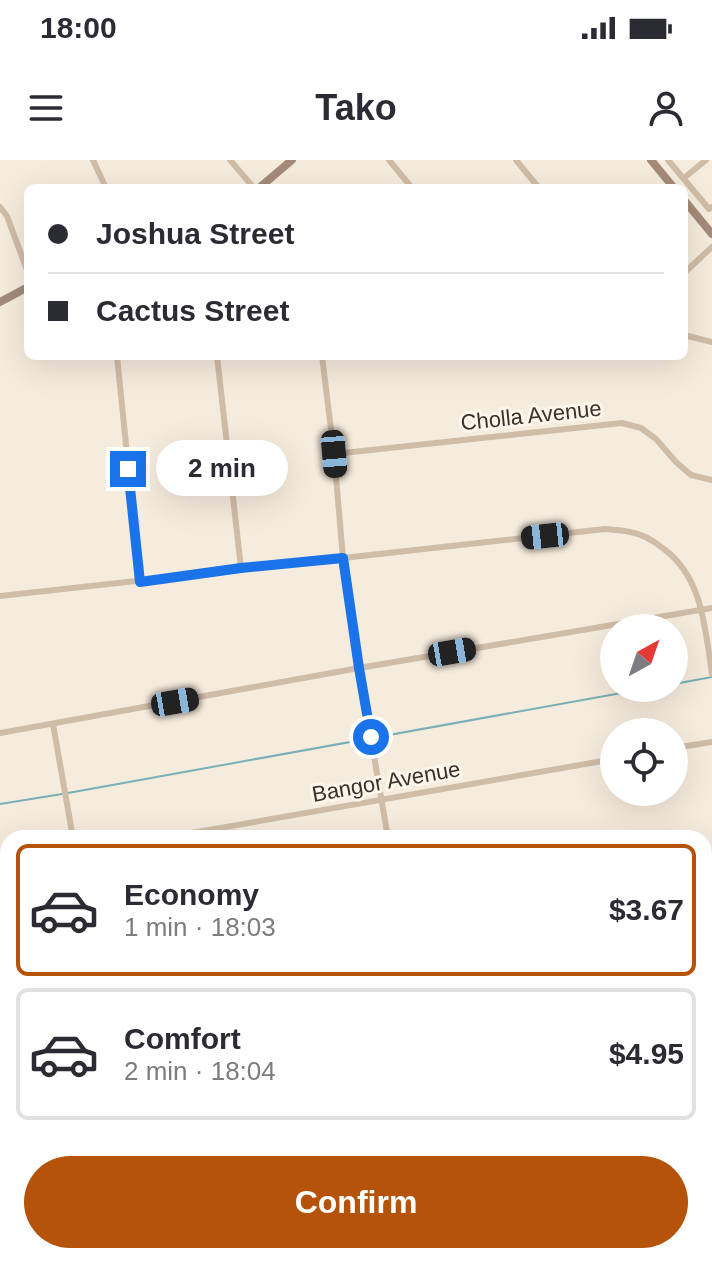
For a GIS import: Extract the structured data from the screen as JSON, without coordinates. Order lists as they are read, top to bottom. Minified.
{"streets":{"street":["Cholla Avenue","Bangor Avenue"]},"north":"top right","page":{"status":"18:00","header":"Tako","banner":["Joshua Street","Cactus Street"],"bubble":"2 min","list":[{"name":"Economy","note":"1 min · 18:03","value":"$3.67"},{"name":"Comfort","note":"2 min · 18:04","value":"$4.95"}],"buttons":"Confirm"}}
